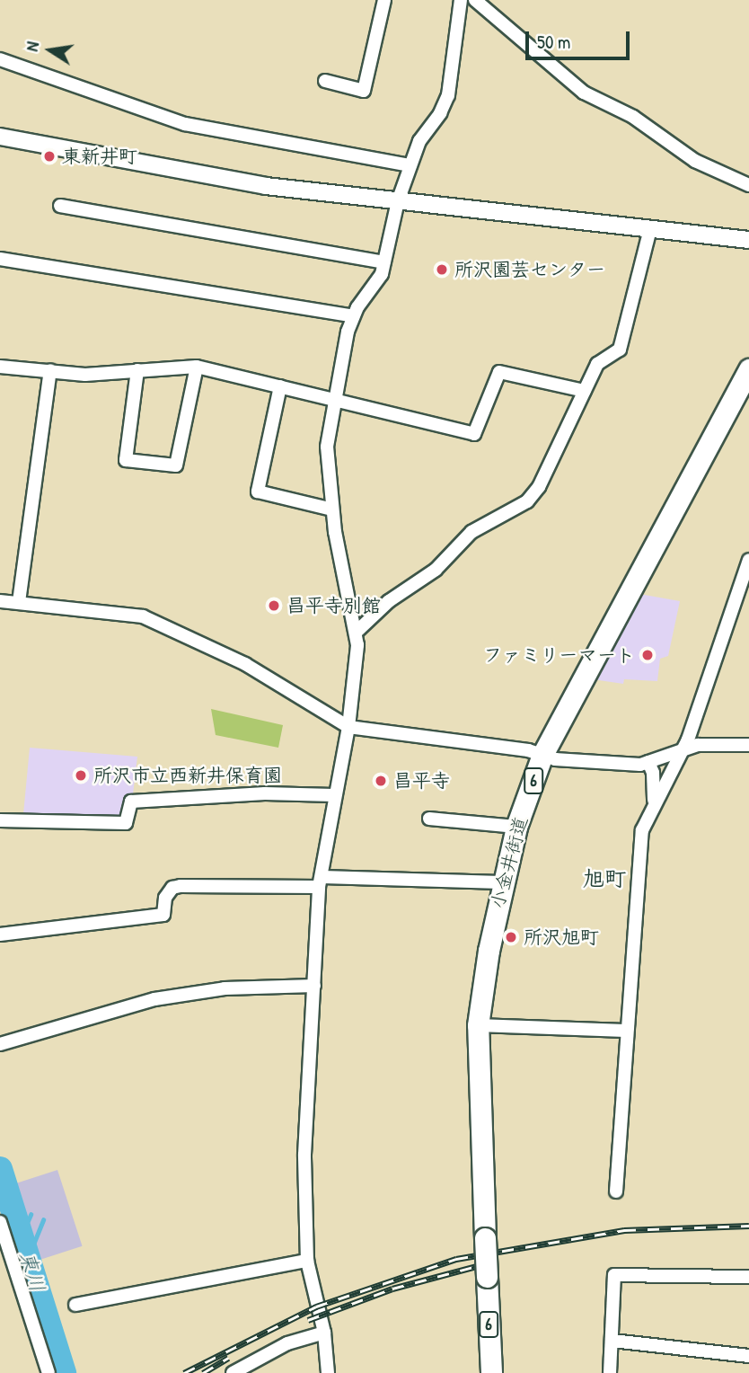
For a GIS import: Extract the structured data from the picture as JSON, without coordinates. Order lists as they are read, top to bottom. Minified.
{"streets":{"main road":["6","小金井街道"]},"districts":["旭町"],"water":["東川"],"places":["東新井町","所沢園芸センター","昌平寺別館","ファミリーマート","所沢市立西新井保育園","昌平寺","所沢旭町"],"scale_bar":"50 m","north":"left"}
